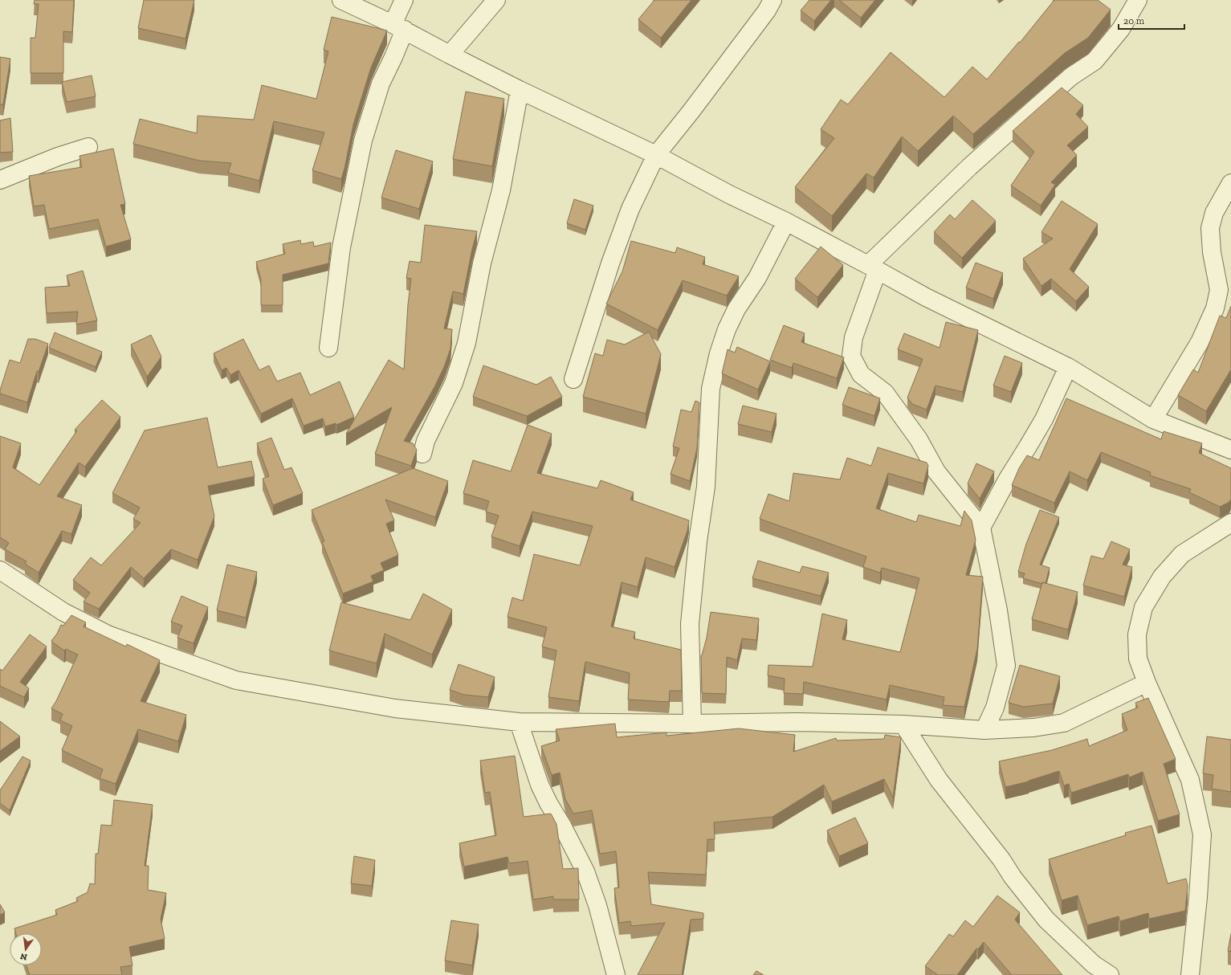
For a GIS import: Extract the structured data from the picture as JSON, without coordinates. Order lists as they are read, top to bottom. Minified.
{"scale_bar":"20 m","north":"bottom"}
